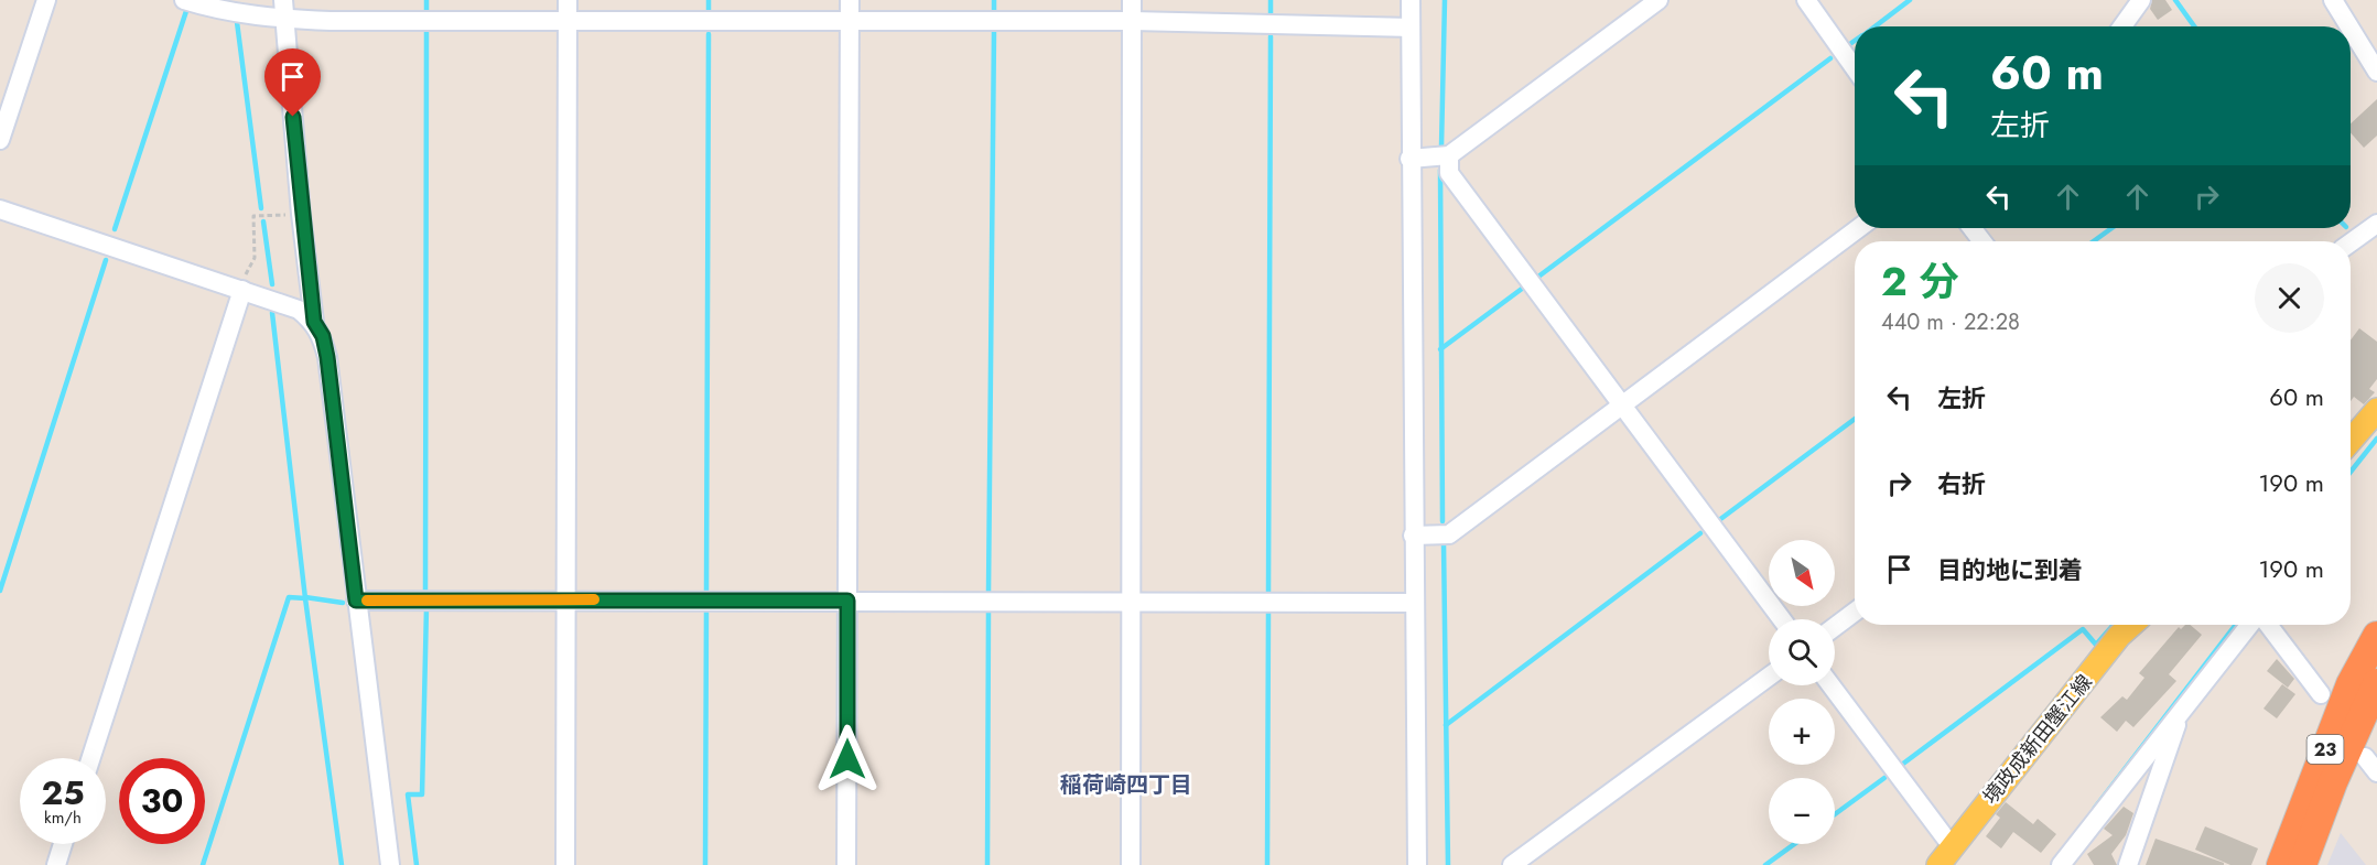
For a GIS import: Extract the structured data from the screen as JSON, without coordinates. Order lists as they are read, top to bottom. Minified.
{"streets":{"highway":["23"],"main road":["境政成新田蟹江線"]},"districts":["稲荷崎四丁目"],"north":"bottom right","page":{"turn":["60 m","左折"],"heading":["2 分","440 m · 22:28"],"list":[{"name":"左折","value":"60 m"},{"name":"右折","value":"190 m"},{"name":"目的地に到着","value":"190 m"}],"map_buttons":["+","−"],"speed":"25 km/h","limit":"30"}}
